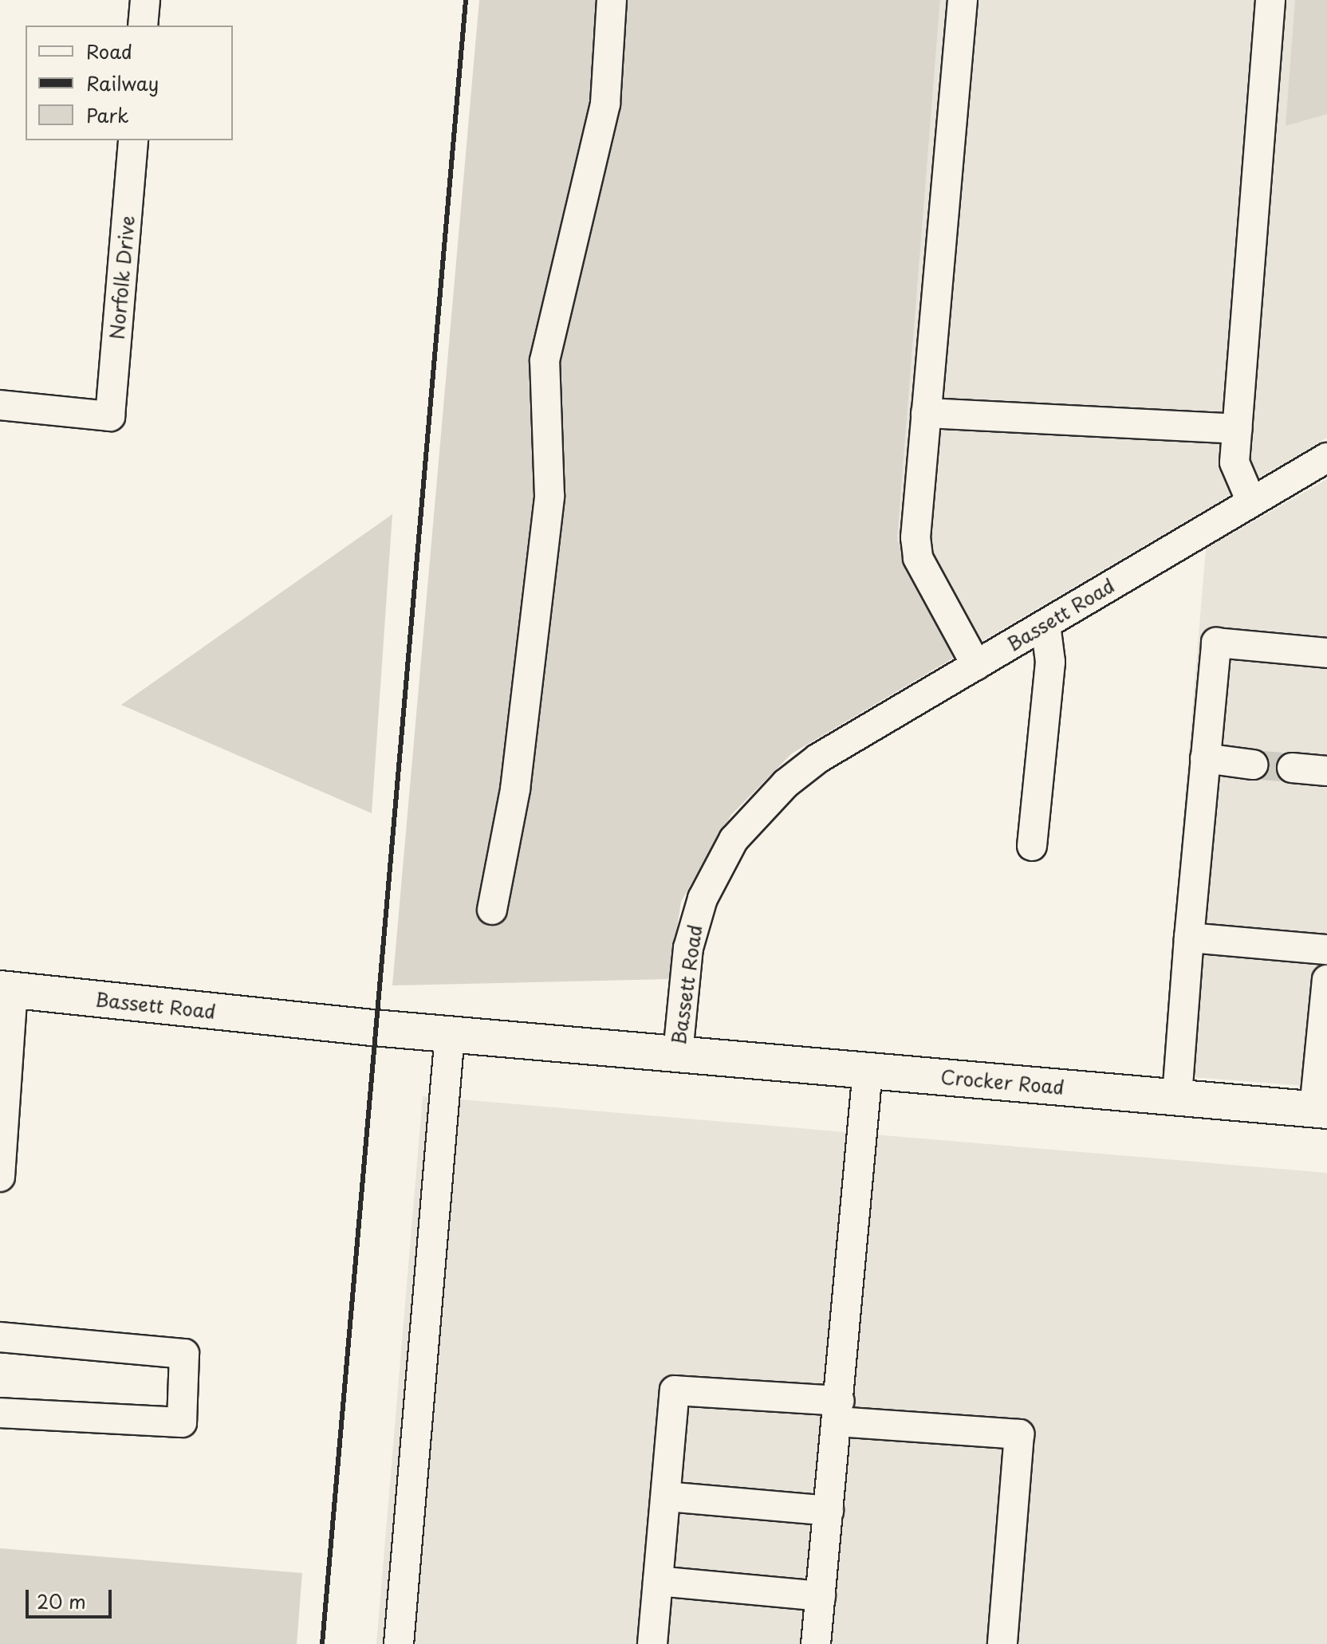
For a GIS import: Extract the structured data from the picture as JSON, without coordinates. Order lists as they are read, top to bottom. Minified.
{"streets":{"main road":["Bassett Road","Crocker Road"],"street":["Norfolk Drive"]},"crossings":[["Bassett Road","Crocker Road"]],"legend":["Road","Railway","Park"],"scale_bar":"20 m"}
